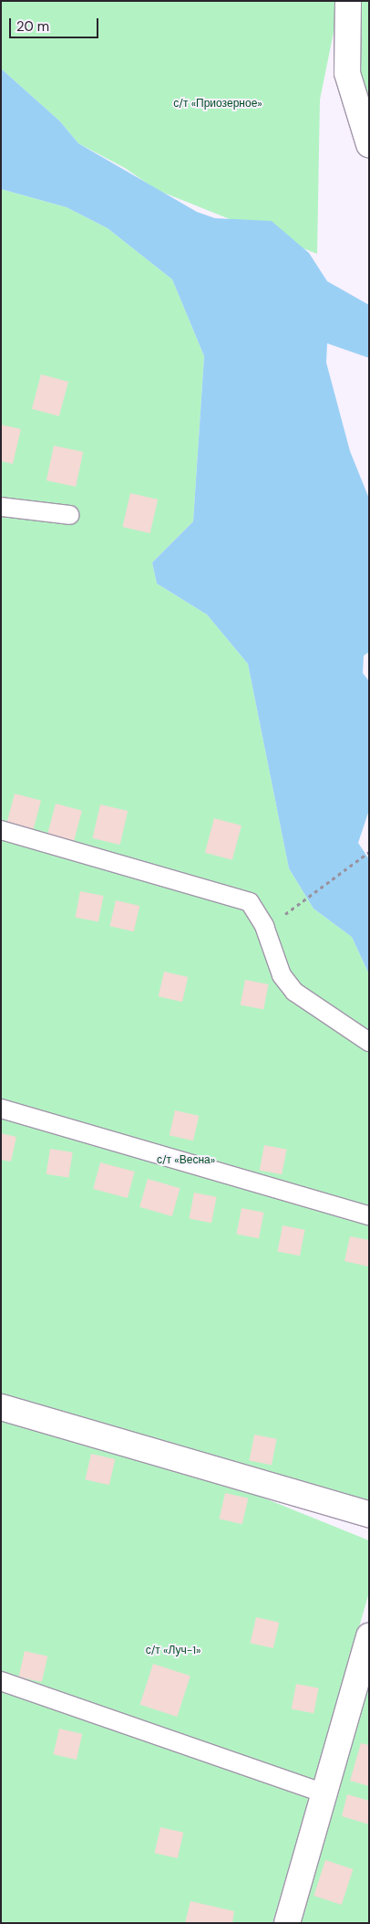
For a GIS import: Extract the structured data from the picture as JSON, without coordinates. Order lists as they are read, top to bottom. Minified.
{"parks":["с/т «Приозерное»","с/т «Весна»","с/т «Луч-1»"],"scale_bar":"20 m"}
